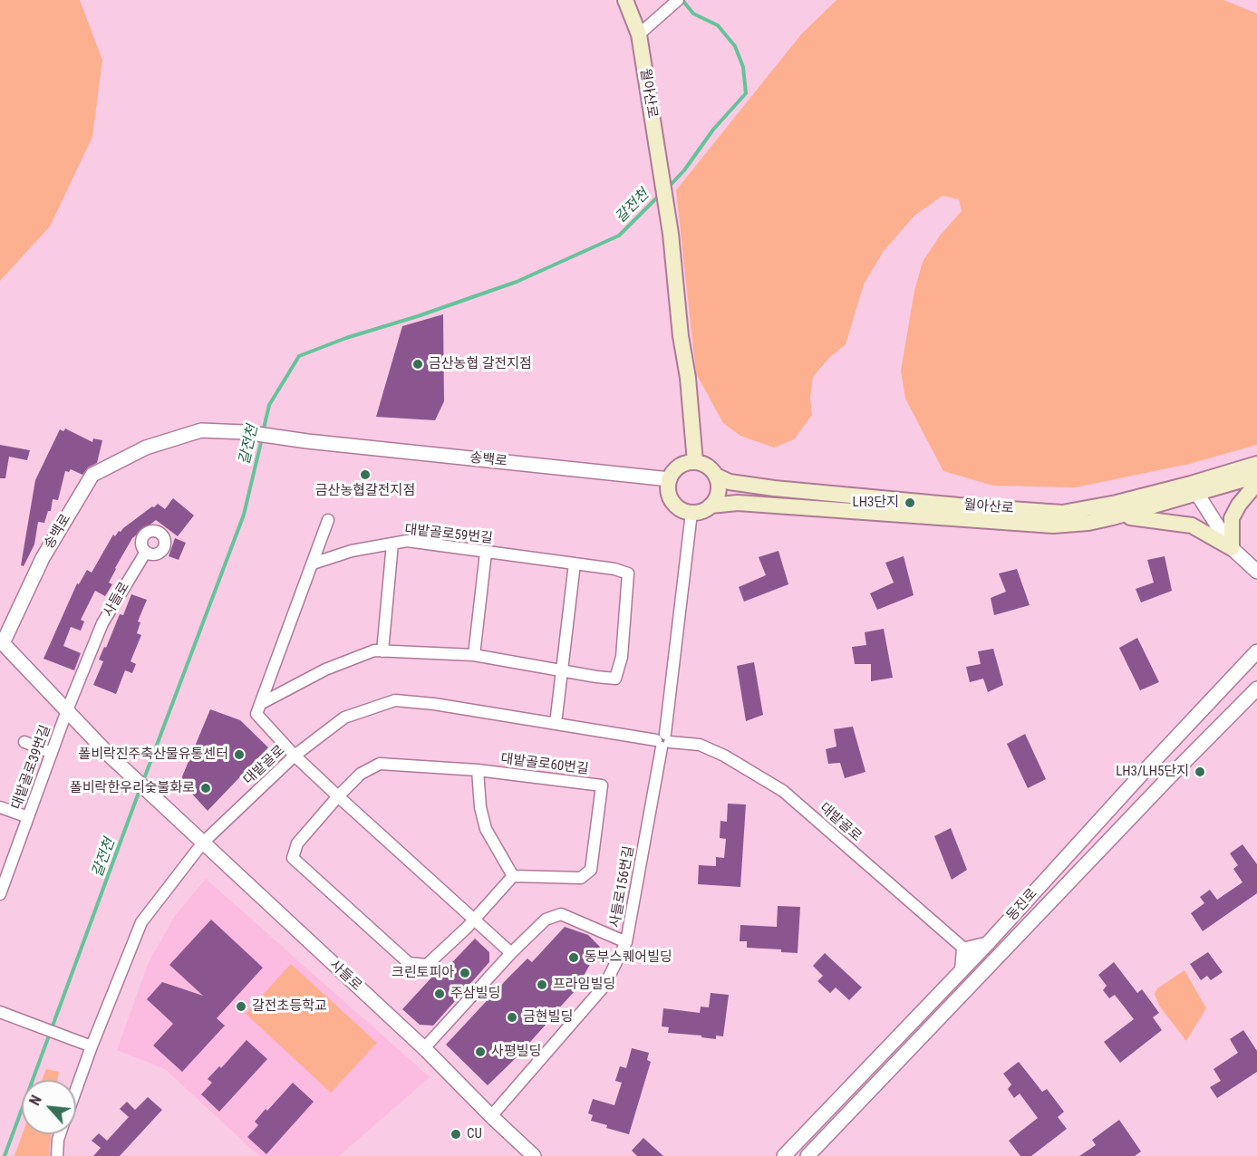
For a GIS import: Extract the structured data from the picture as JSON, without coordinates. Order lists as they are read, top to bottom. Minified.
{"streets":{"main road":["월아산로"],"street":["송백로","대밭골로59번길","사들로","대밭골로60번길","대밭골로","대밭골로39번길","사들로156번길","동진로"]},"crossings":[["월아산로","송백로"],["월아산로","사들로156번길"],["송백로","사들로156번길"],["사들로","대밭골로"],["사들로","대밭골로39번길"],["사들로","사들로156번길"],["대밭골로","사들로156번길"],["대밭골로","동진로"]],"water":["갈전천"],"places":["금산농협 갈전지점","금산농협갈전지점","LH3단지","폴비락진주축산물유통센터","LH3/LH5단지","폴비락한우리숯불화로","동부스퀘어빌딩","크린토피아","프라임빌딩","주삼빌딩","갈전초등학교","금현빌딩","사평빌딩","CU"],"north":"top left"}
